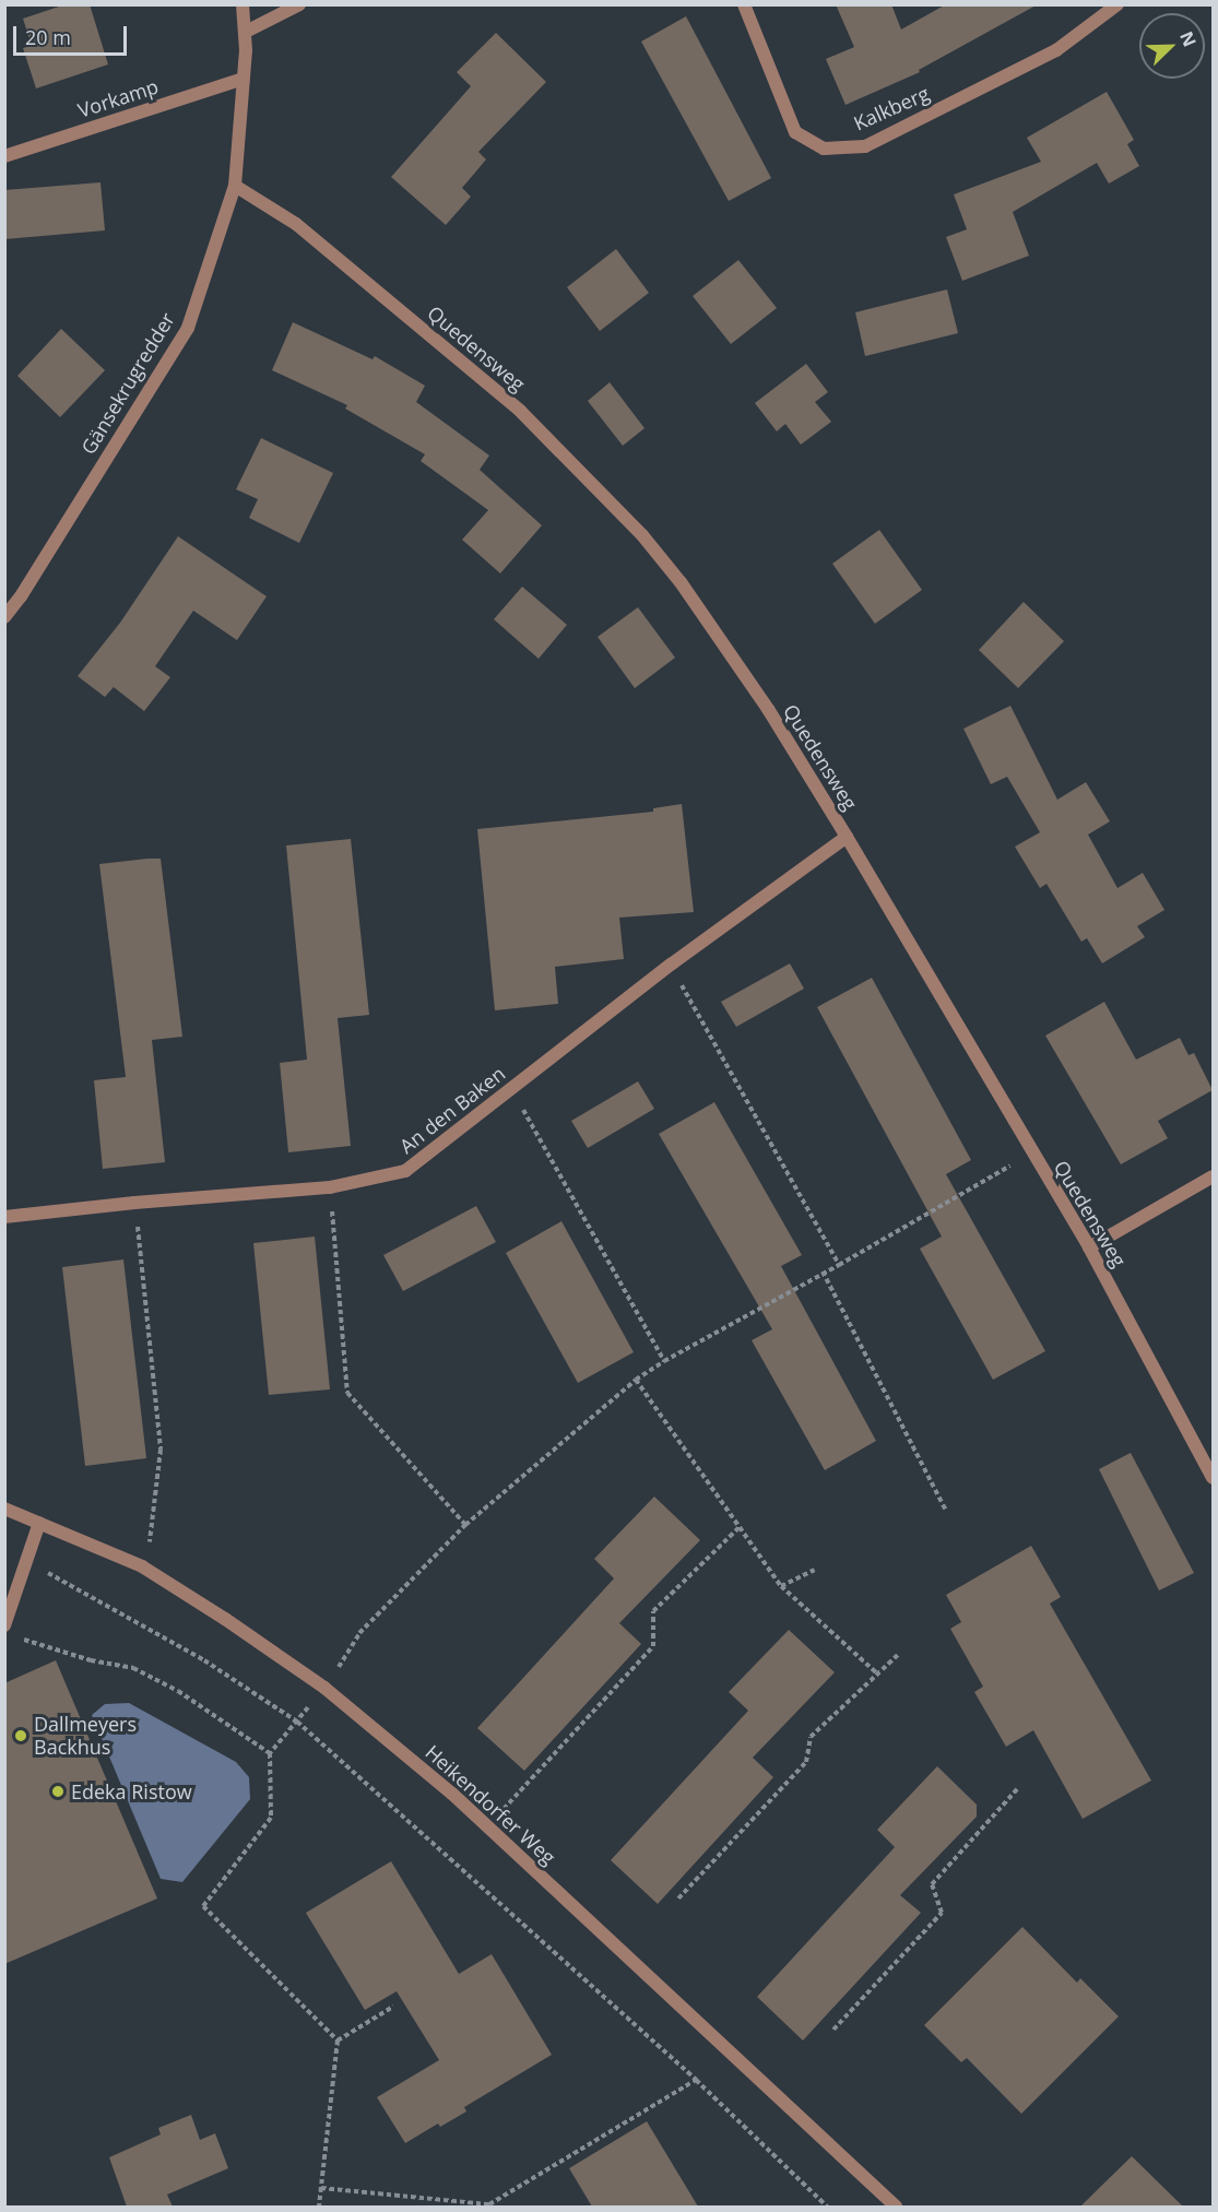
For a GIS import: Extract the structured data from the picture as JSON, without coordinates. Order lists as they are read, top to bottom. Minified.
{"streets":{"street":["Vorkamp","Kalkberg","Quedensweg","Gänsekrugredder","An den Baken","Heikendorfer Weg"]},"crossings":[["Vorkamp","Gänsekrugredder"],["Quedensweg","Gänsekrugredder"],["Quedensweg","An den Baken"]],"places":["Dallmeyers Backhus","Edeka Ristow"],"scale_bar":"20 m","north":"top right"}
